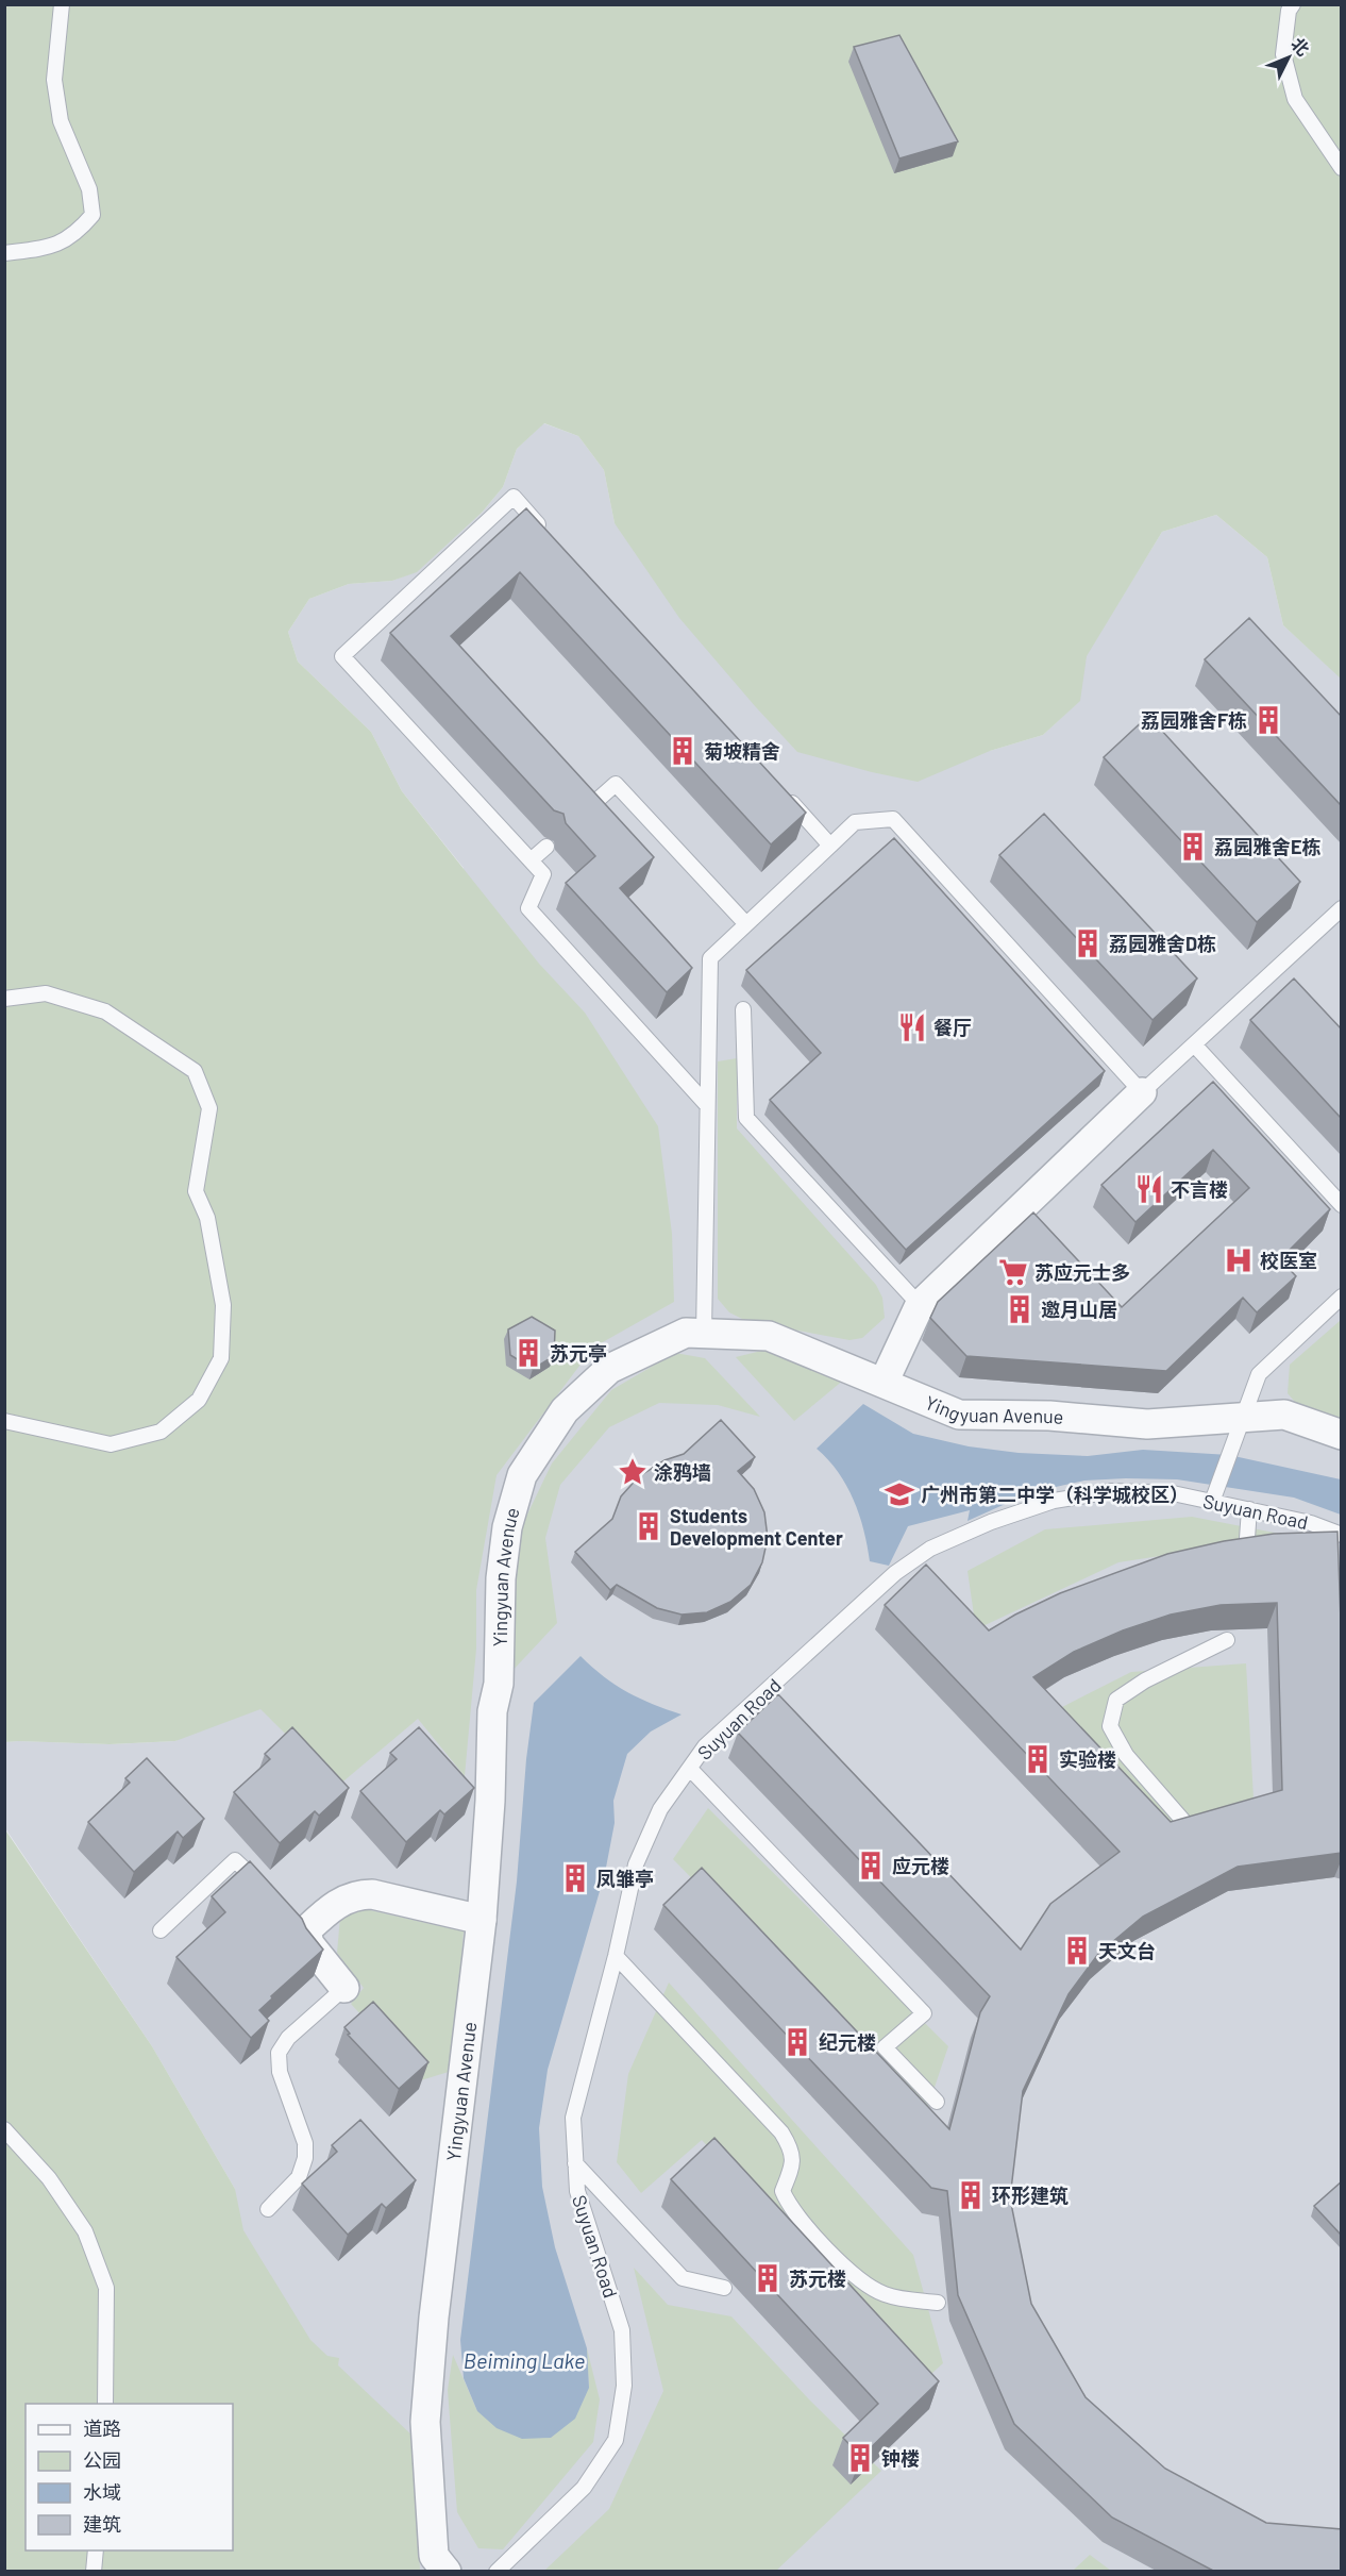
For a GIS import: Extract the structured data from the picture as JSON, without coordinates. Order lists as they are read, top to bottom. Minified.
{"streets":{"street":["Yingyuan Avenue"],"lane":["Suyuan Road"]},"water":["Beiming Lake"],"places":{"building":["荔园雅舍F栋","菊坡精舍","荔园雅舍E栋","荔园雅舍D栋","邀月山居","苏元亭","Students Development Center","实验楼","应元楼","凤雏亭","天文台","纪元楼","环形建筑","苏元楼","钟楼"],"restaurant":["餐厅","不言楼"],"hospital":["校医室"],"supermarket":["苏应元士多"],"place":["涂鸦墙"],"school or university":["广州市第二中学（科学城校区）"]},"legend":["道路","公园","水域","建筑"],"north":"top right"}
